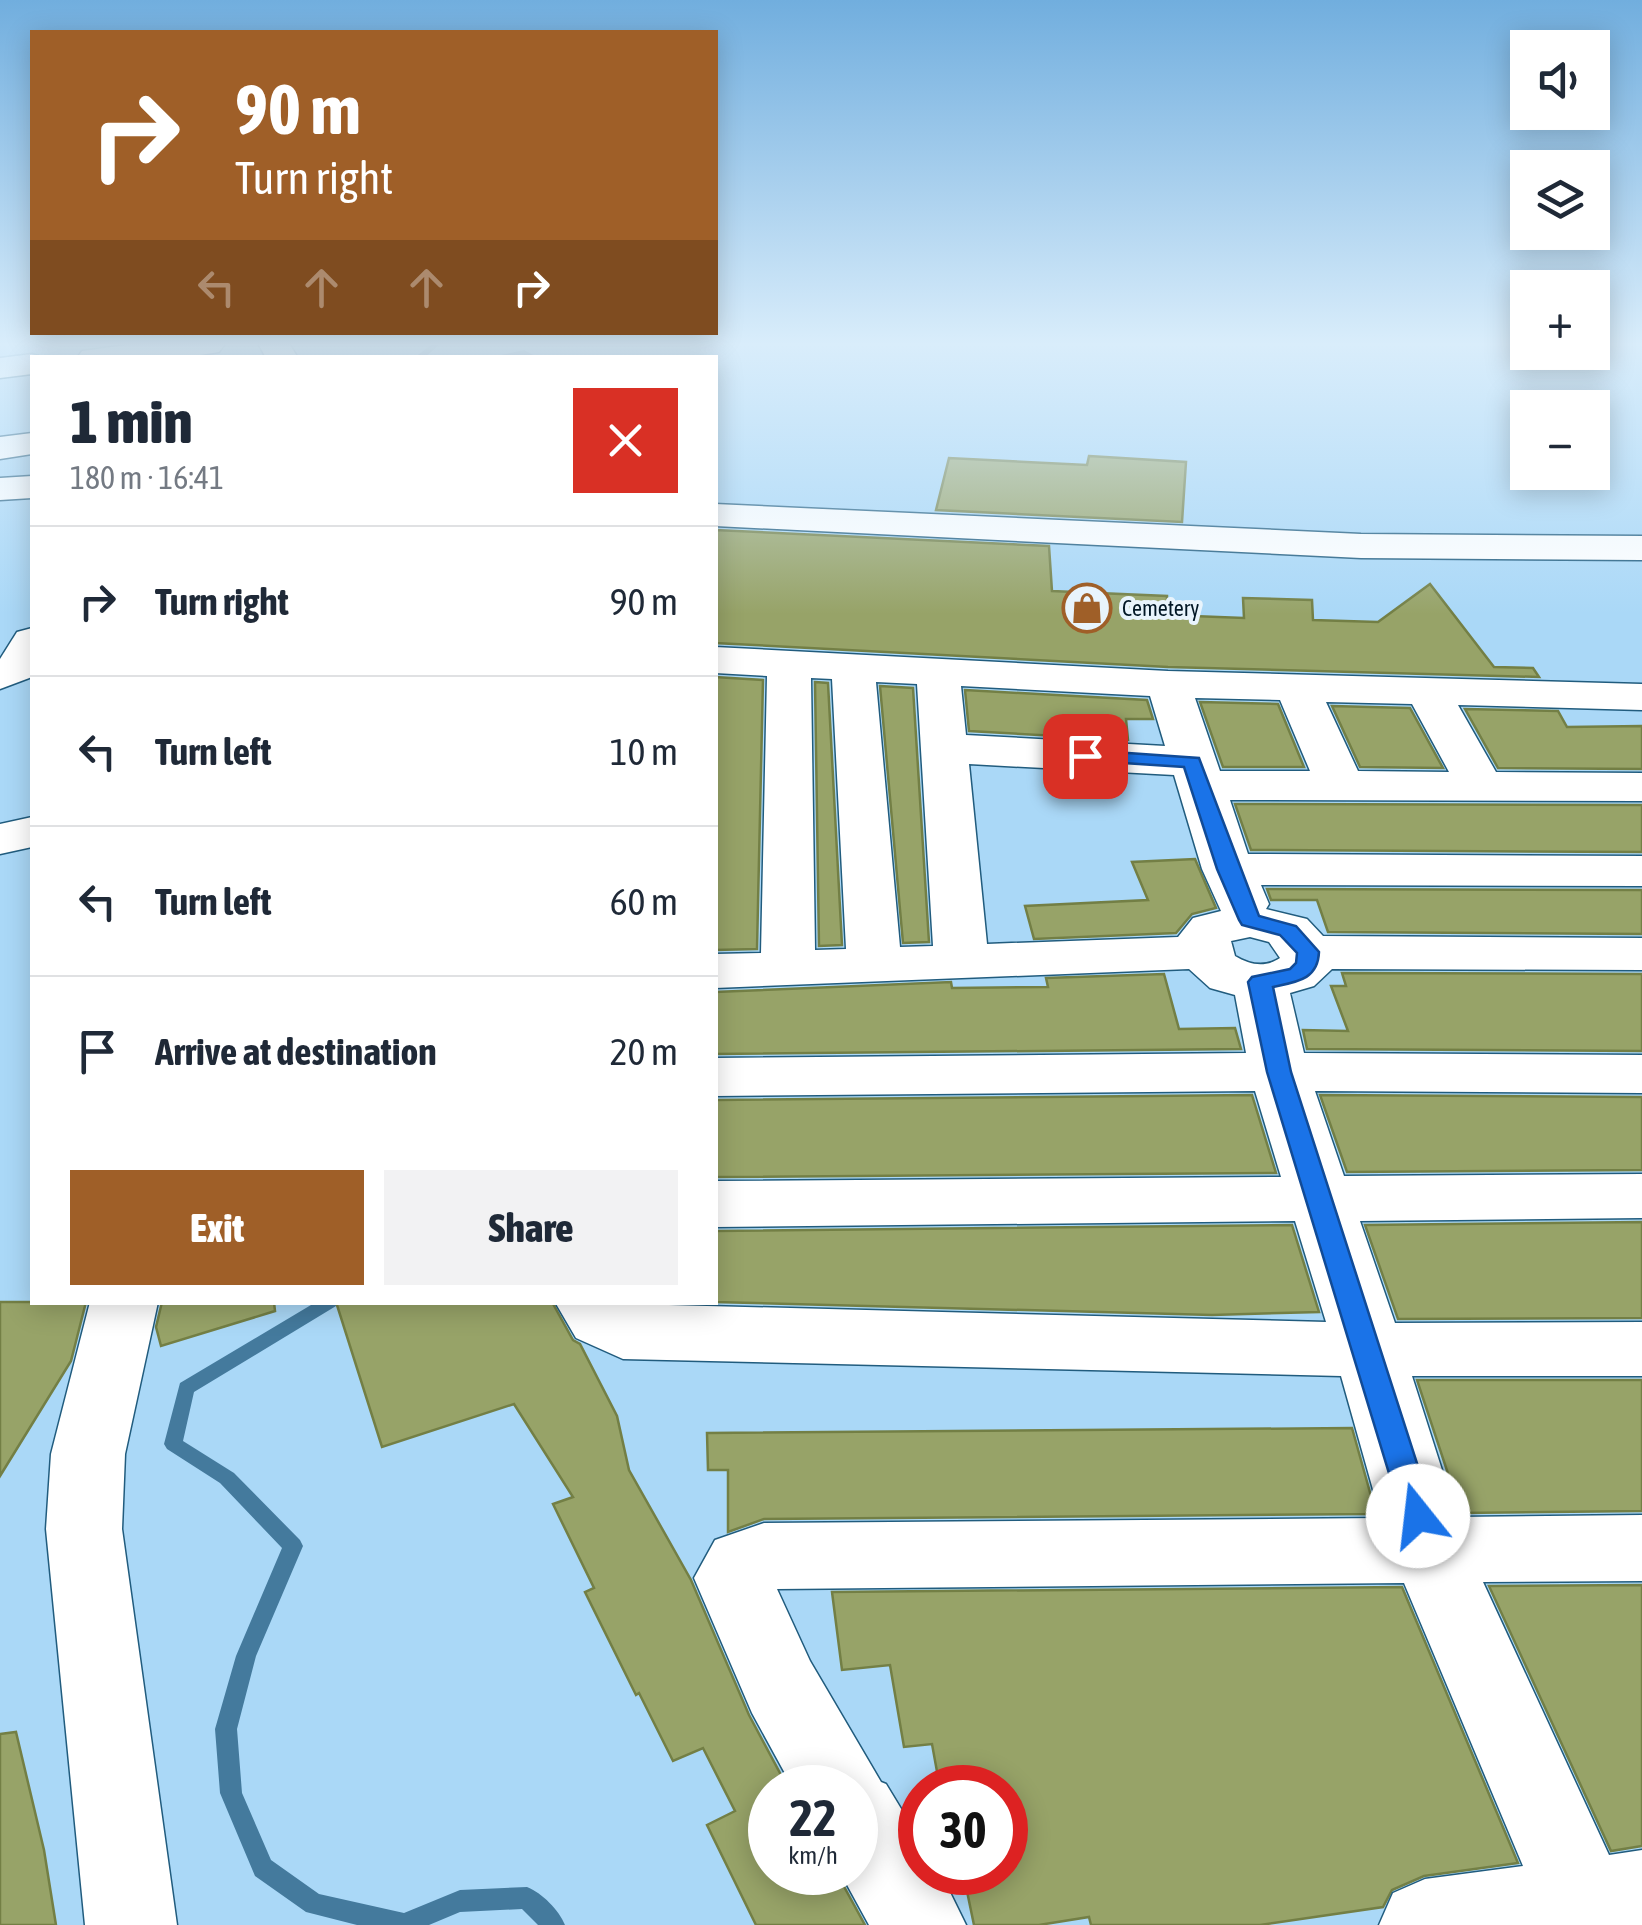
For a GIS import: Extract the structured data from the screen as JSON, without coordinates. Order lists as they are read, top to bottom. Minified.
{"places":{"shop":["Cemetery"]},"page":{"map_buttons":["+","−"],"turn":["90 m","Turn right"],"heading":["1 min","180 m · 16:41"],"list":[{"name":"Turn right","value":"90 m"},{"name":"Turn left","value":"10 m"},{"name":"Turn left","value":"60 m"},{"name":"Arrive at destination","value":"20 m"}],"buttons":["Exit","Share"],"speed":"22 km/h","limit":"30"}}
